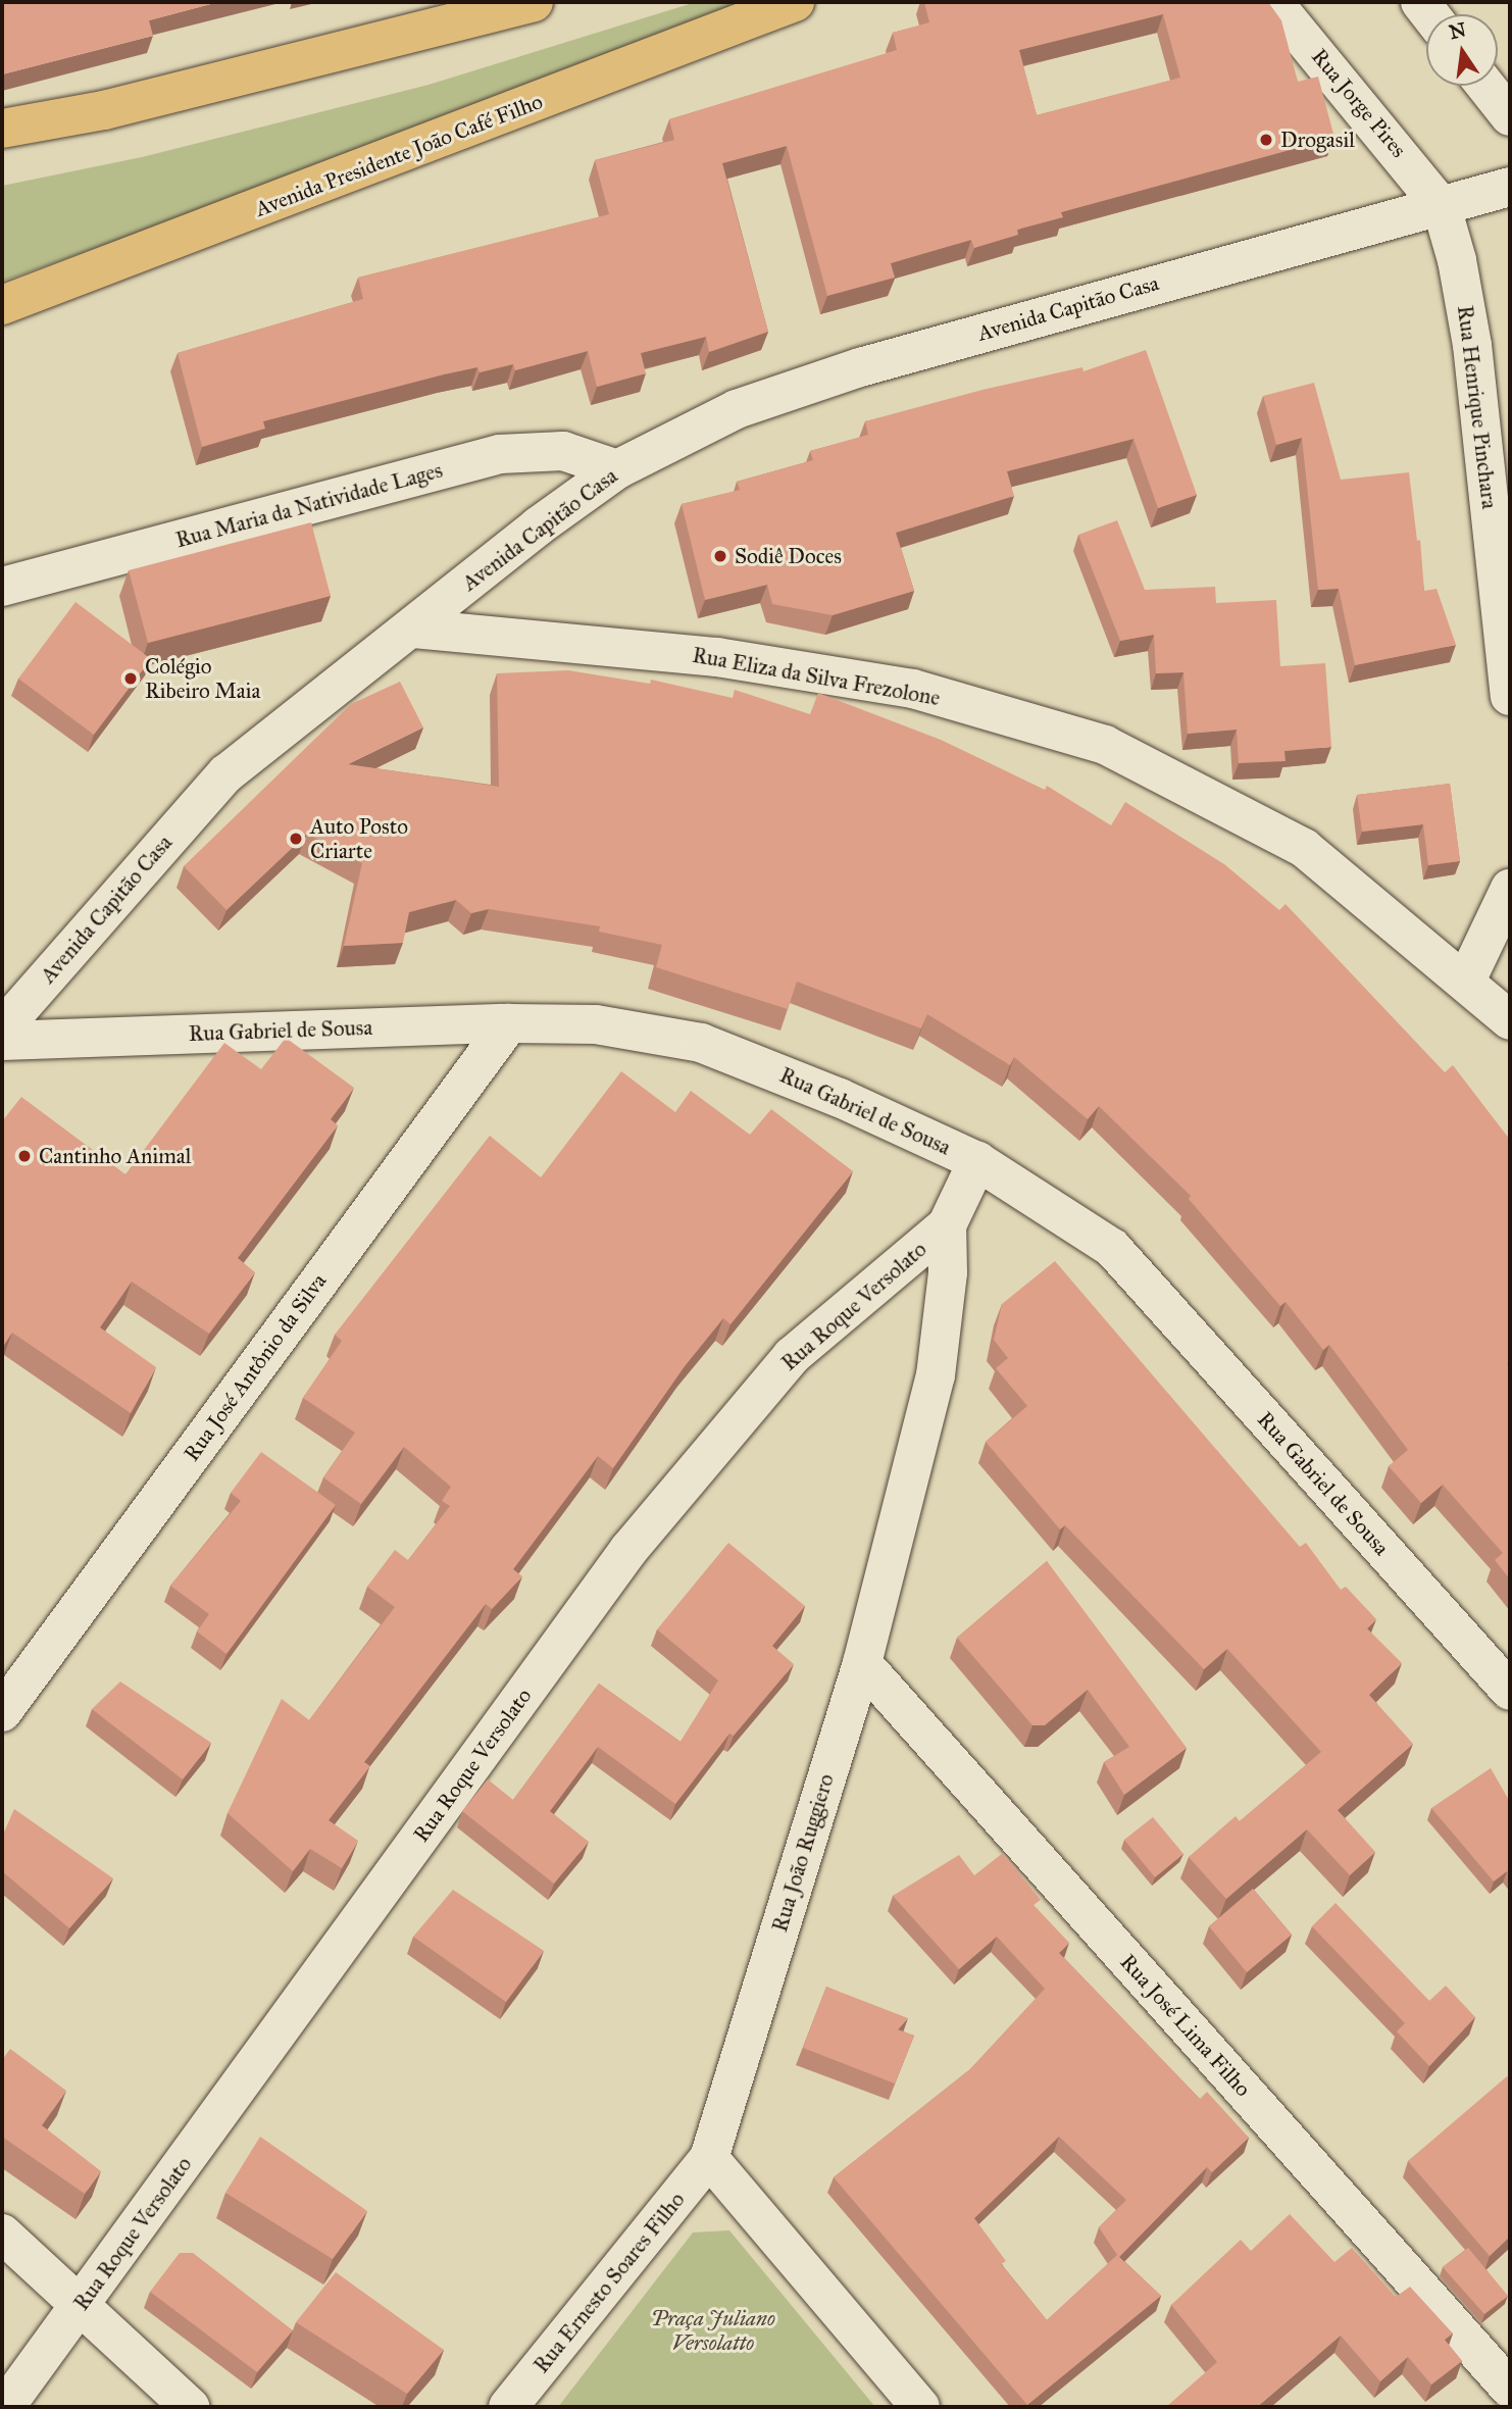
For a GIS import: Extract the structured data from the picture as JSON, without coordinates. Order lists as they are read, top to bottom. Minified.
{"streets":{"main road":["Avenida Presidente João Café Filho"],"street":["Rua Jorge Pires","Avenida Capitão Casa","Rua Henrique Pinchara","Rua Maria da Natividade Lages","Rua Eliza da Silva Frezolone","Rua Gabriel de Sousa","Rua Roque Versolato","Rua José Antônio da Silva","Rua João Ruggiero","Rua José Lima Filho","Rua Ernesto Soares Filho"]},"crossings":[["Rua Jorge Pires","Avenida Capitão Casa"],["Rua Jorge Pires","Rua Henrique Pinchara"],["Avenida Capitão Casa","Rua Henrique Pinchara"],["Avenida Capitão Casa","Rua Maria da Natividade Lages"],["Avenida Capitão Casa","Rua Eliza da Silva Frezolone"],["Rua Gabriel de Sousa","Rua Roque Versolato"],["Rua Gabriel de Sousa","Rua José Antônio da Silva"],["Rua Roque Versolato","Rua João Ruggiero"],["Rua João Ruggiero","Rua José Lima Filho"],["Rua João Ruggiero","Rua Ernesto Soares Filho"]],"parks":["Praça Juliano Versolatto"],"places":["Drogasil","Sodiê Doces","Colégio Ribeiro Maia","Auto Posto Criarte","Cantinho Animal"],"north":"top"}
